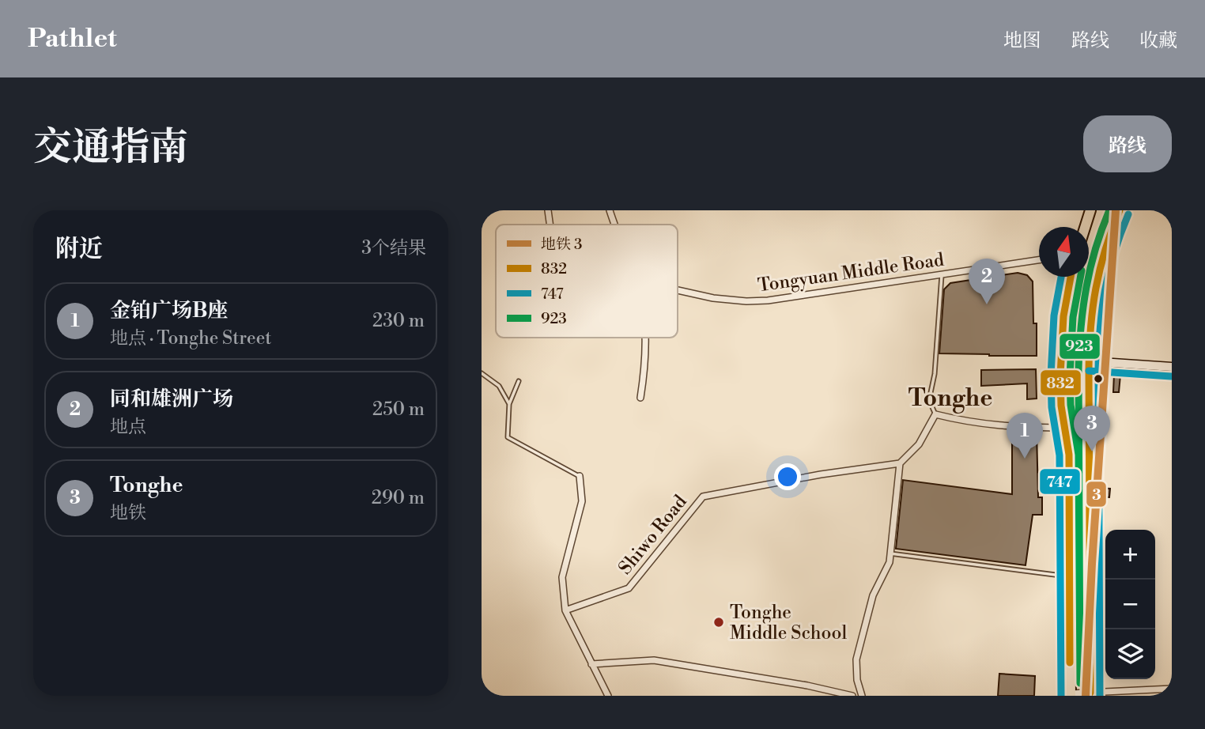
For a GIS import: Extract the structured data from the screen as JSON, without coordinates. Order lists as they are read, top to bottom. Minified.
{"streets":{"street":["Tongyuan Middle Road","Shiwo Road"]},"districts":["Tonghe"],"places":["Tonghe Middle School"],"lines":["metro line 3","transit line 832","transit line 923","transit line 747"],"legend":["地铁 3","832","747","923"],"north":"top","page":{"header":"Pathlet","nav":["地图","路线","收藏"],"title":"交通指南","buttons":"路线","heading":["附近","3个结果"],"pins":["2","3","1"],"list":[{"mark":"1","name":"金铂广场B座","note":"地点 · Tonghe Street","value":"230 m"},{"mark":"2","name":"同和雄洲广场","note":"地点","value":"250 m"},{"mark":"3","name":"Tonghe","note":"地铁","value":"290 m"}],"map_buttons":["+","−"]}}
